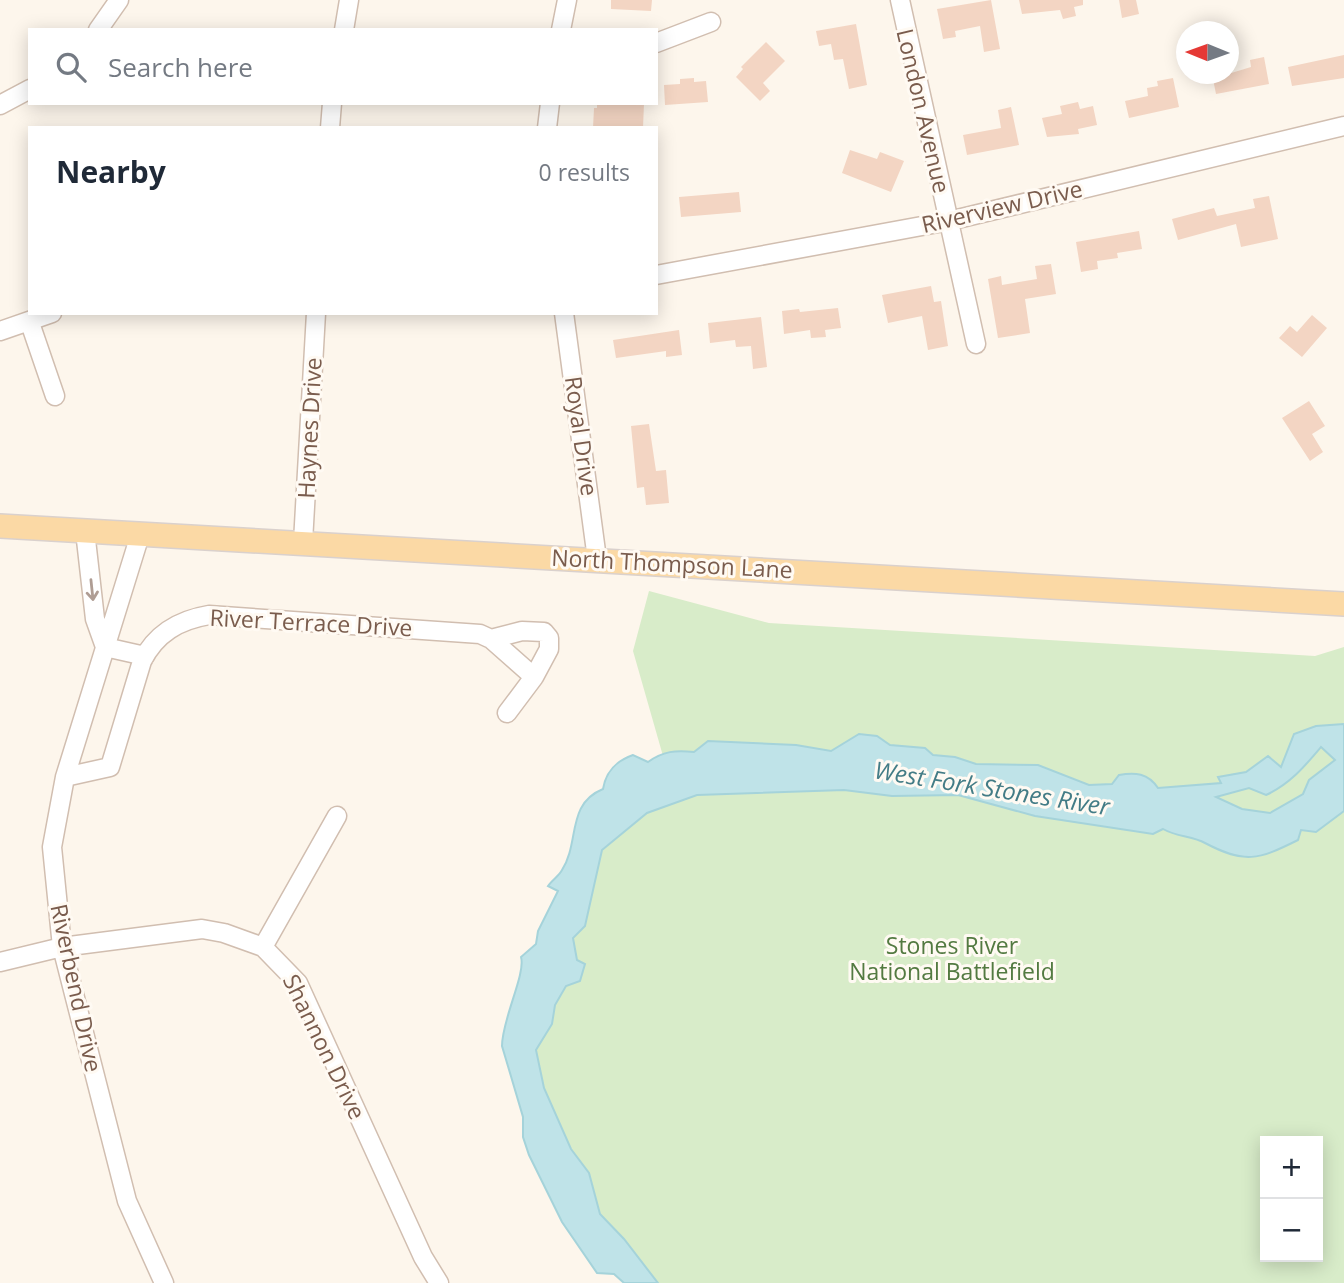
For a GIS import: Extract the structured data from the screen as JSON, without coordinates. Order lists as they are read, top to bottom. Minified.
{"streets":{"main road":["North Thompson Lane"],"street":["London Avenue","Riverview Drive","Haynes Drive","Royal Drive","River Terrace Drive","Riverbend Drive","Shannon Drive"]},"crossings":[["London Avenue","Riverview Drive"],["Haynes Drive","North Thompson Lane"],["Royal Drive","North Thompson Lane"],["North Thompson Lane","Riverbend Drive"],["River Terrace Drive","Riverbend Drive"],["Riverbend Drive","Shannon Drive"]],"water":["West Fork Stones River"],"parks":["Stones River National Battlefield"],"north":"left","page":{"search":"Search here","heading":["Nearby","0 results"],"map_buttons":["+","−"]}}
